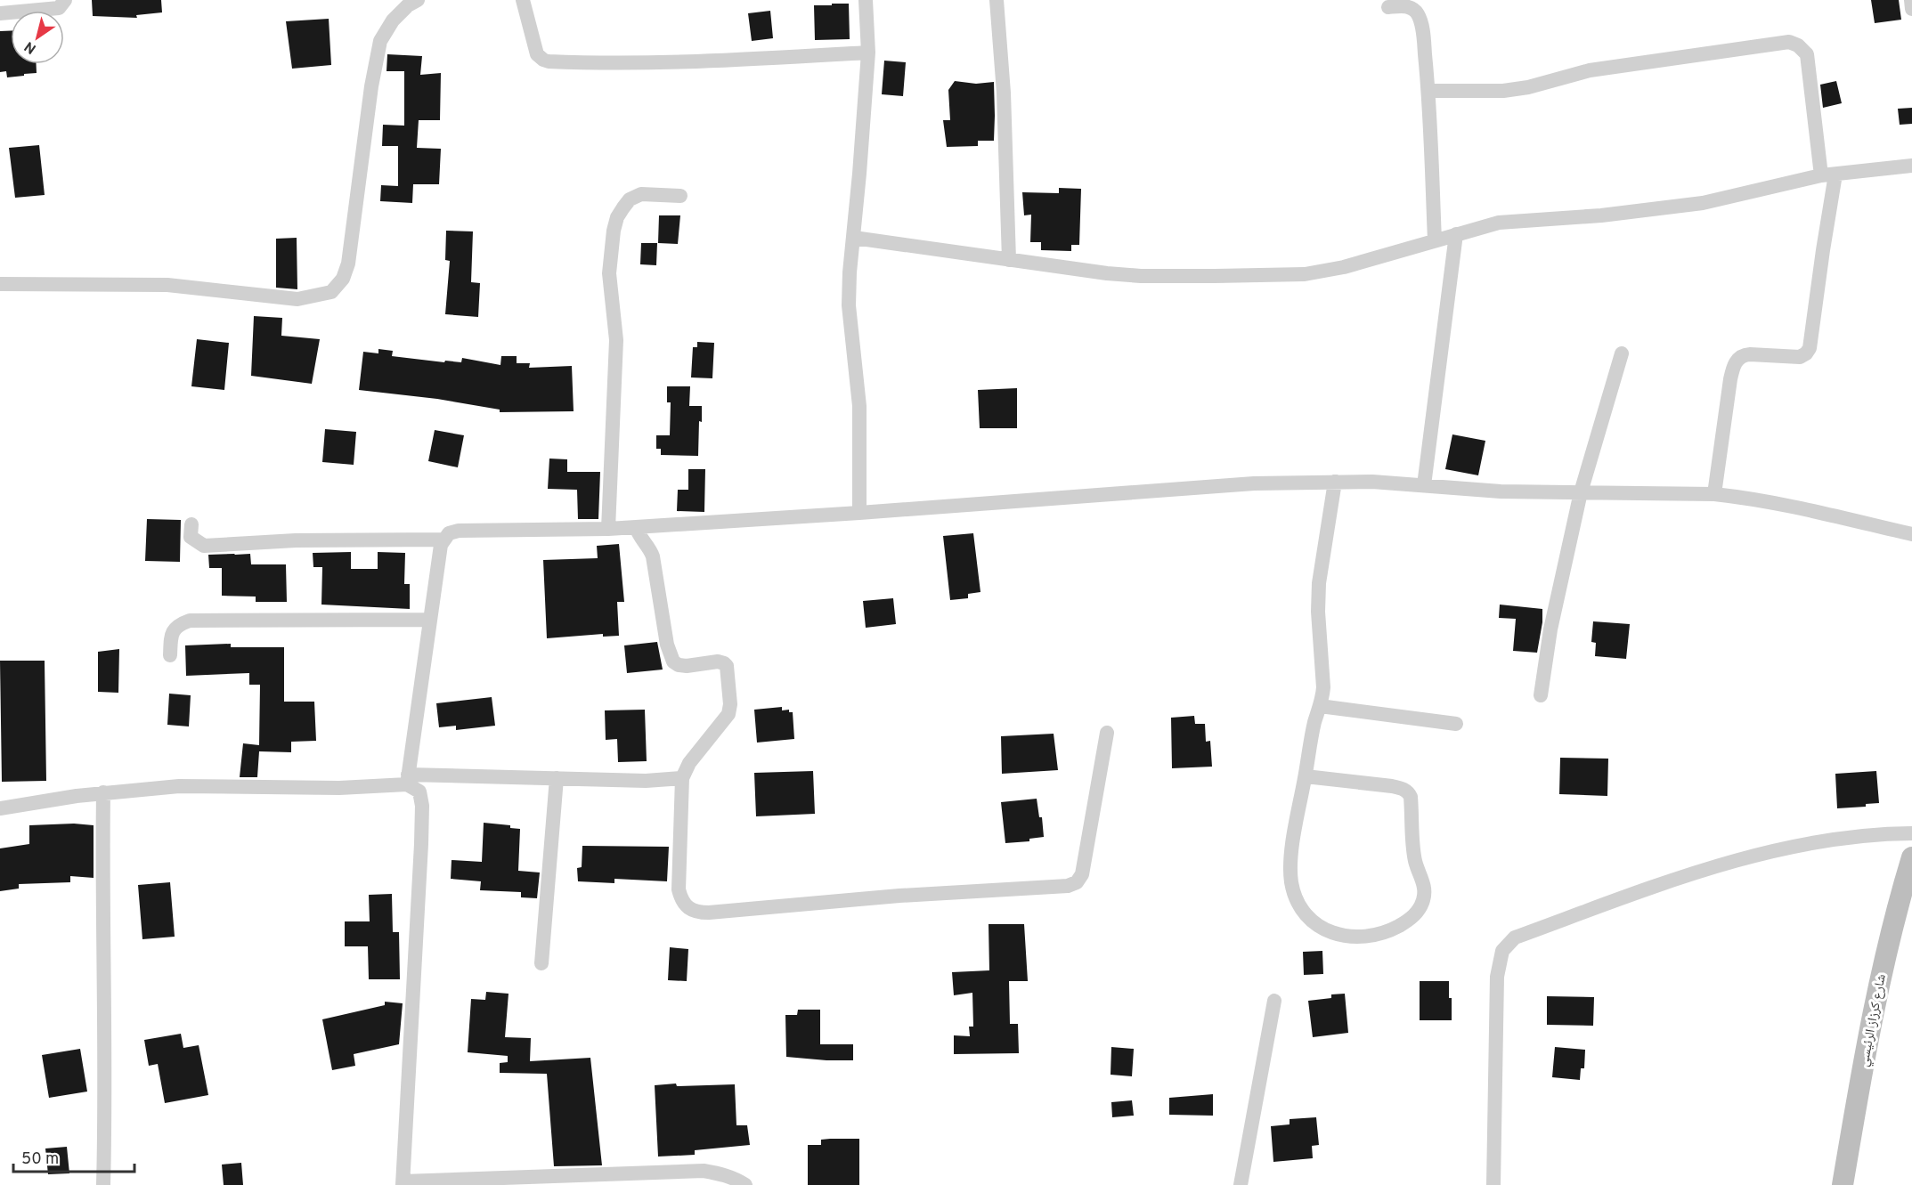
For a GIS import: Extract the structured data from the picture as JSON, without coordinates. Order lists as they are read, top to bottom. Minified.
{"streets":{"street":["شارع كرزاز الرئيسي"]},"scale_bar":"50 m","north":"bottom left"}
